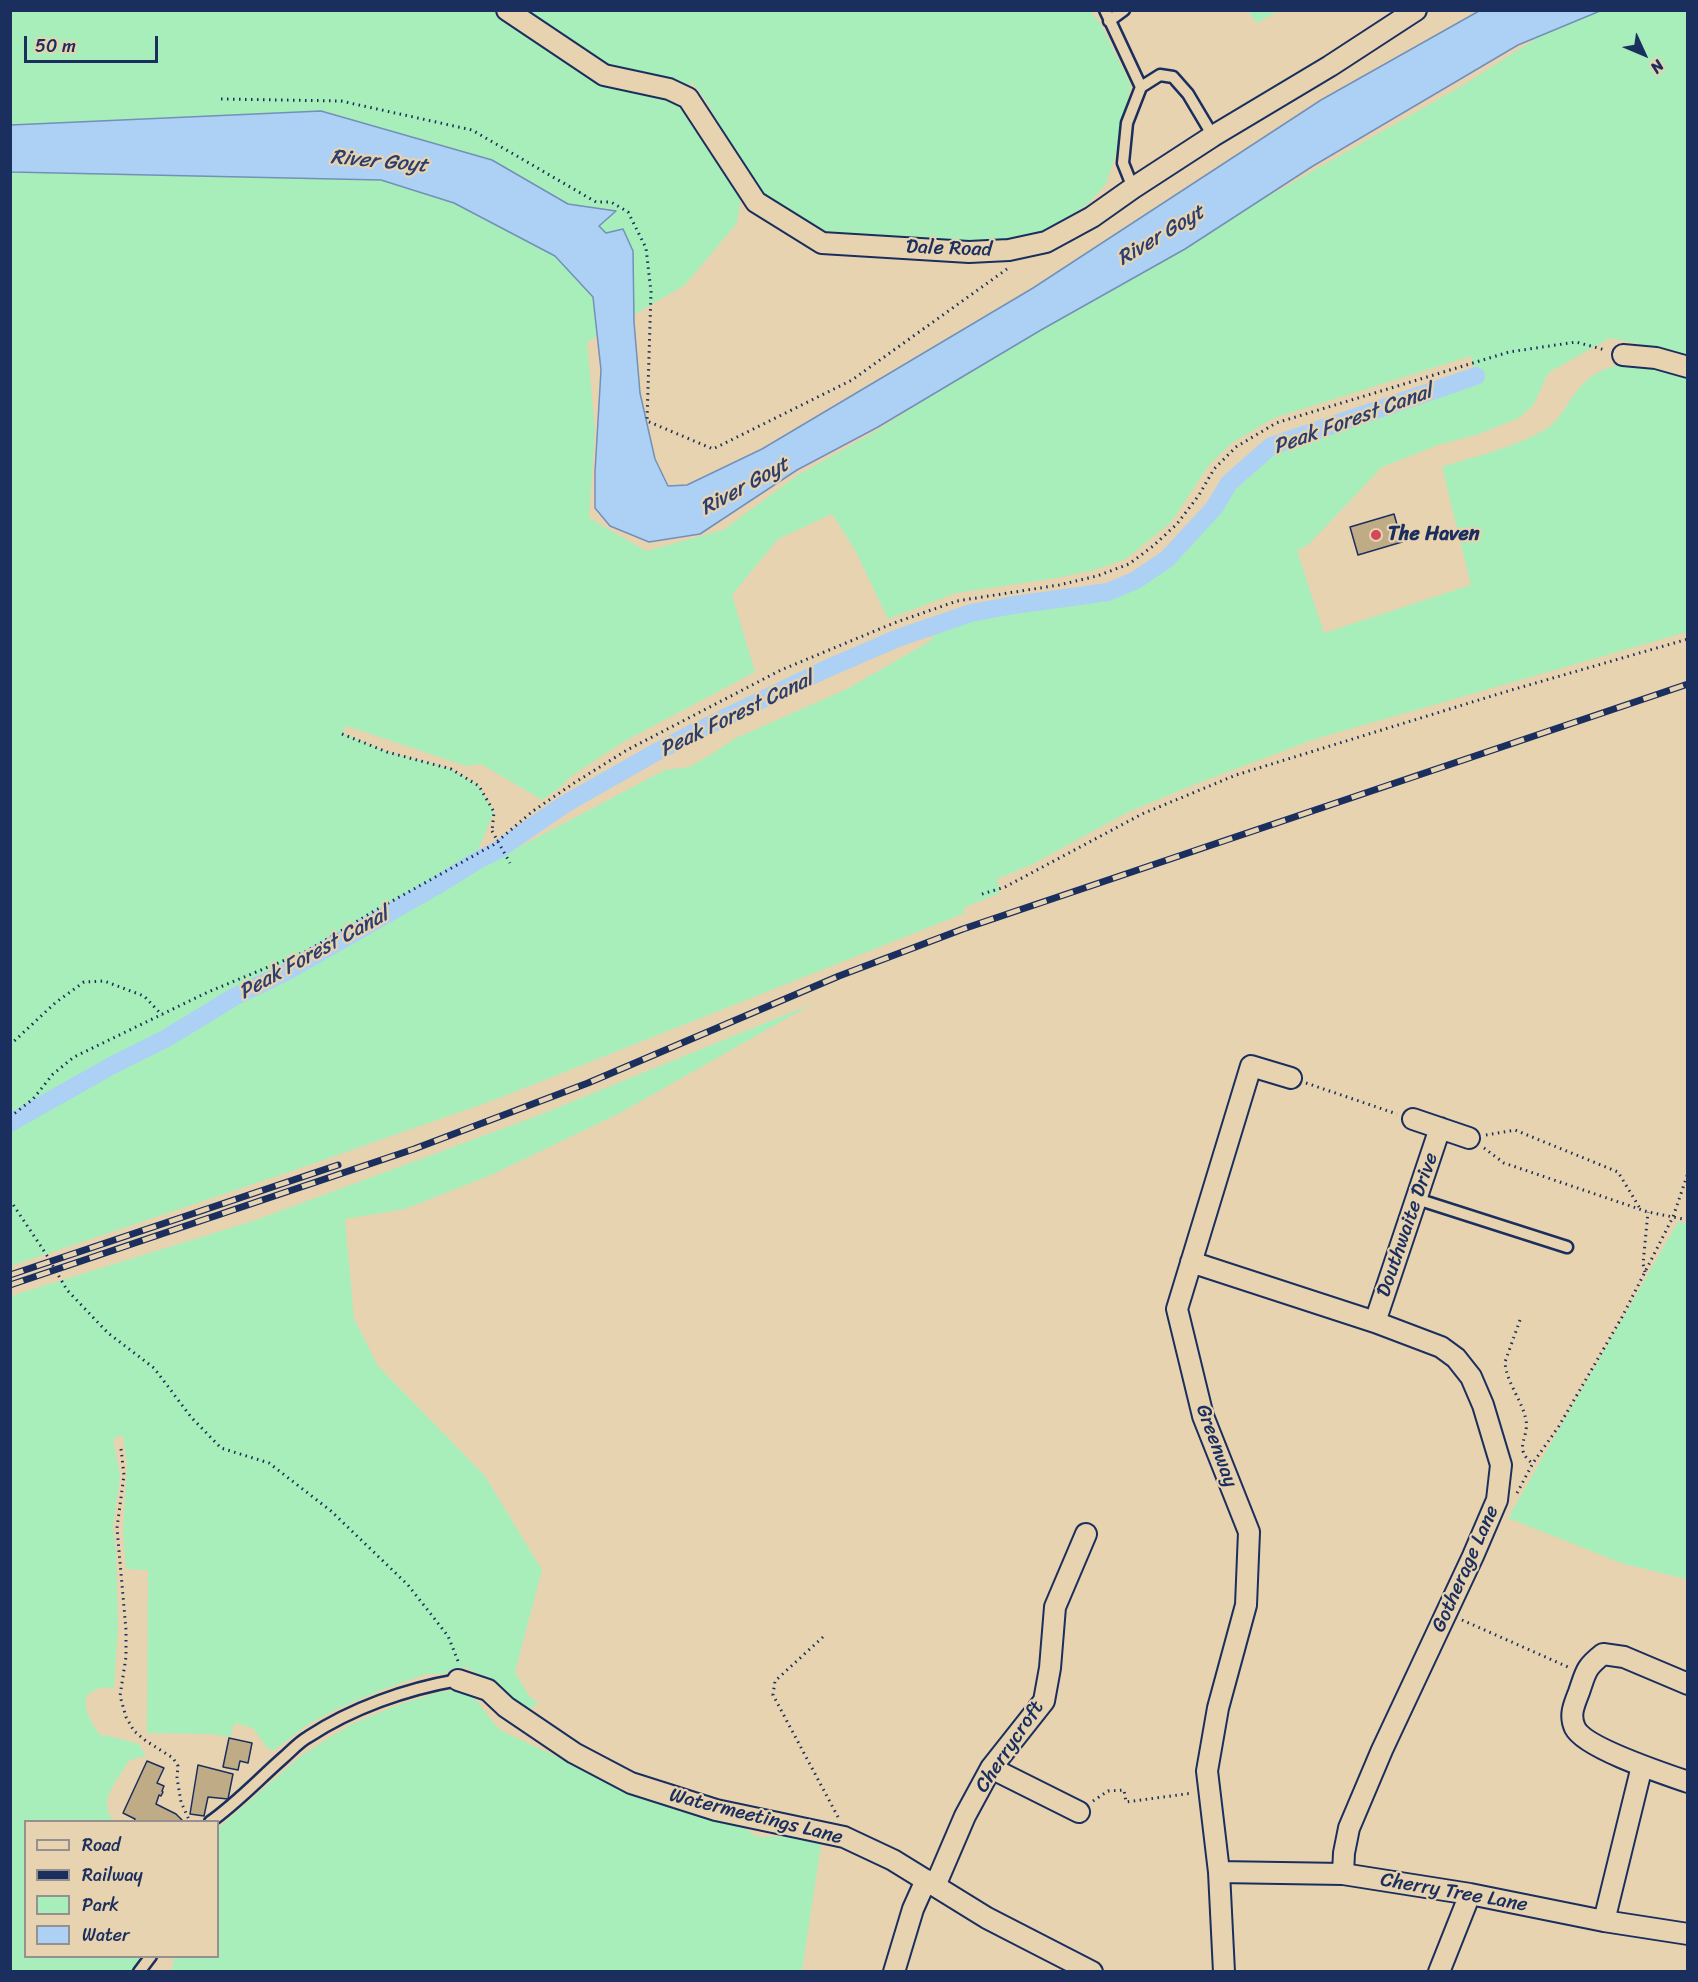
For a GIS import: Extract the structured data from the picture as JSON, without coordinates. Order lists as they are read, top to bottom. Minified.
{"streets":{"street":["Dale Road","Douthwaite Drive","Greenway","Gotherage Lane","Cherrycroft","Watermeetings Lane","Cherry Tree Lane"]},"crossings":[["Douthwaite Drive","Gotherage Lane"],["Greenway","Gotherage Lane"],["Greenway","Cherry Tree Lane"],["Gotherage Lane","Cherry Tree Lane"],["Cherrycroft","Watermeetings Lane"]],"water":["River Goyt","Peak Forest Canal"],"places":["The Haven"],"legend":["Road","Railway","Park","Water"],"scale_bar":"50 m","north":"bottom right"}
